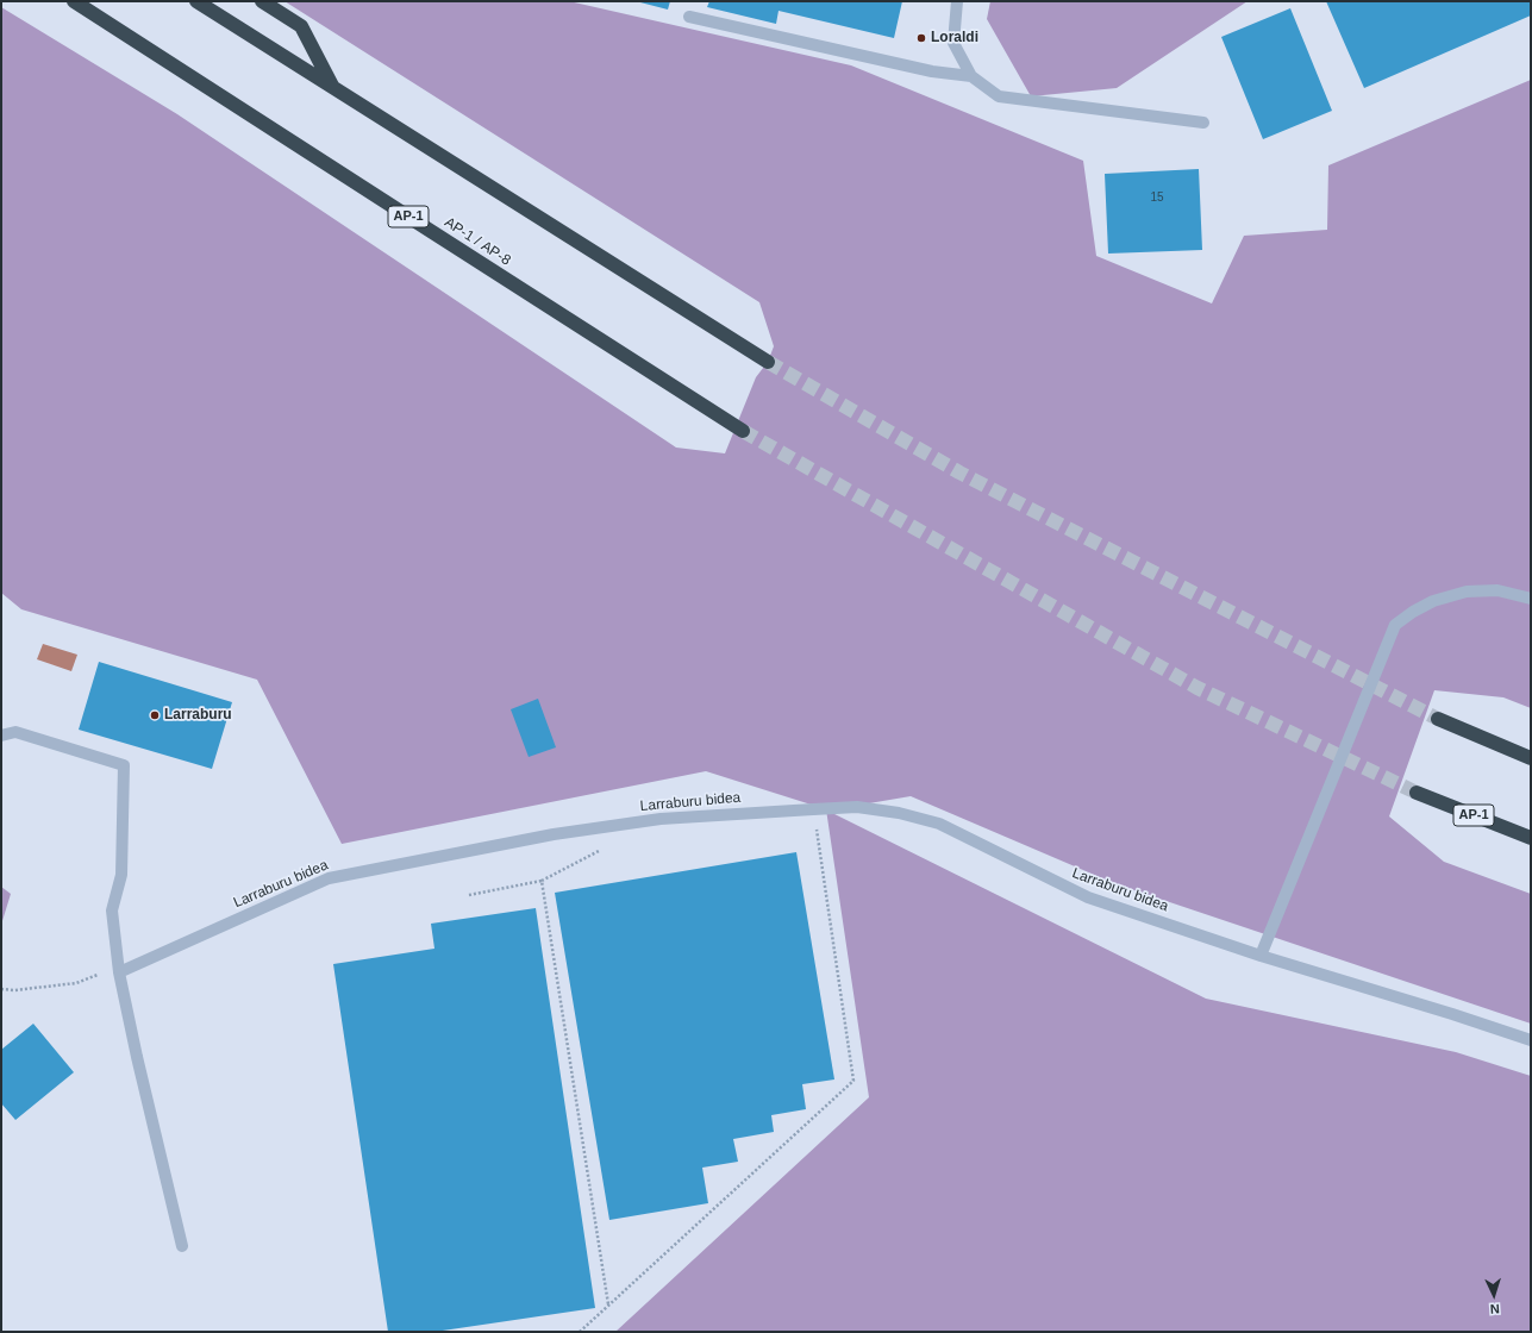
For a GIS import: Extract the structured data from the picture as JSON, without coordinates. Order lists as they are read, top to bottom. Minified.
{"streets":{"highway":["AP-1","AP-1 / AP-8"],"street":["Larraburu bidea"]},"places":["Loraldi","Larraburu"],"house_numbers":["15"],"north":"bottom"}
